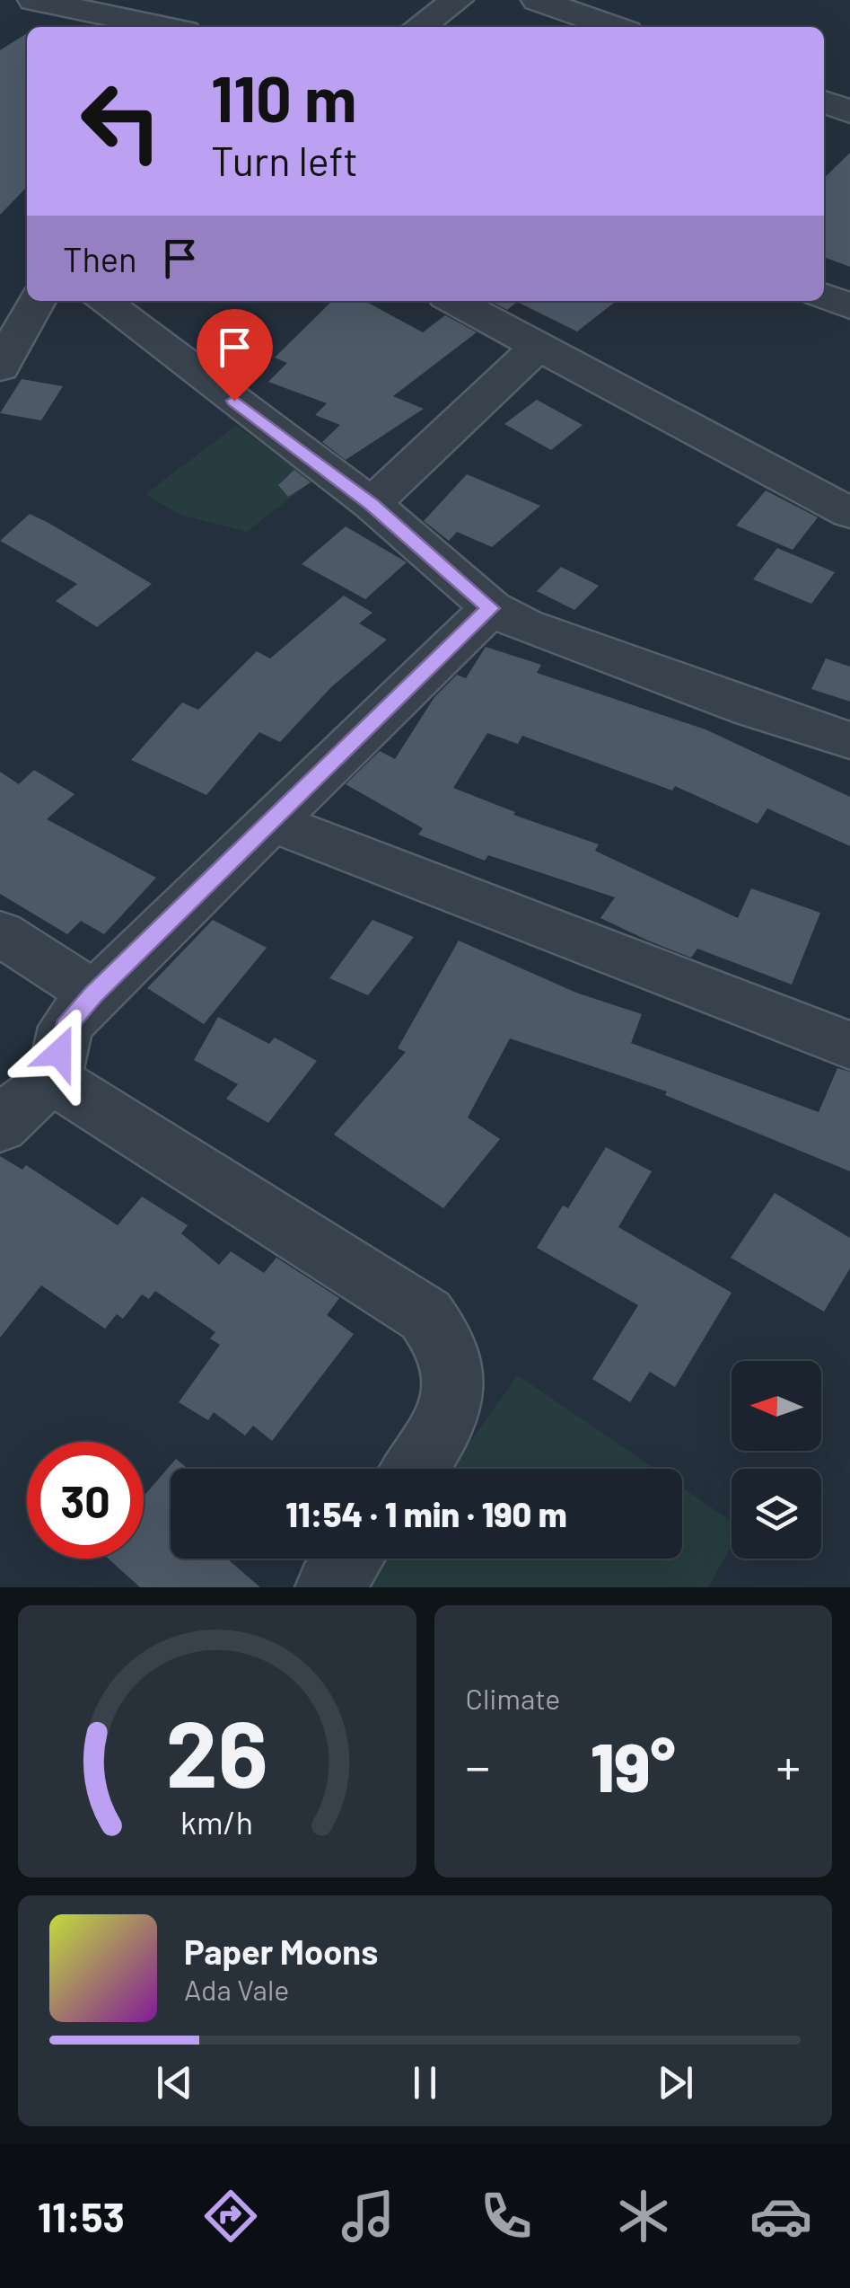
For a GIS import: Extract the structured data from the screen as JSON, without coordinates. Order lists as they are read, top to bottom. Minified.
{"north":"left","page":{"turn":["110 m","Turn left"],"then":"Then","limit":"30","trip":"11:54 · 1 min · 190 m","tile":"Climate","heat":["−","19°","+"],"song":["Paper Moons","Ada Vale"],"tabs":"11:53","gauge":["26","km/h"]}}
